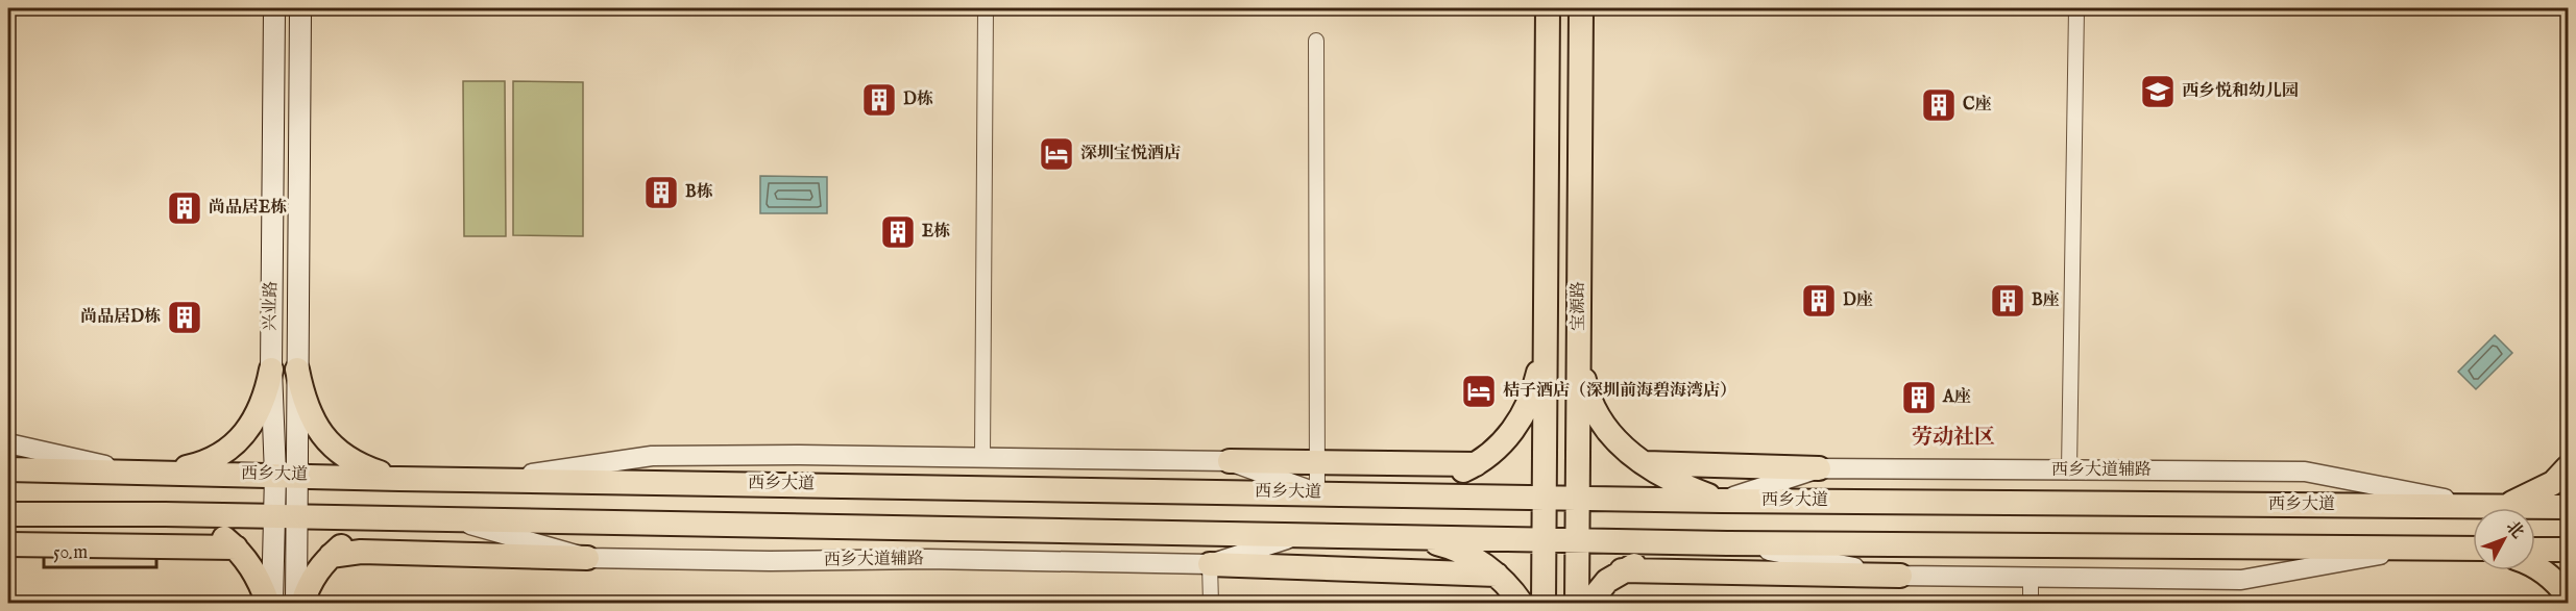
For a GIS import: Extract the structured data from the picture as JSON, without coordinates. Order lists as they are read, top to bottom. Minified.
{"streets":{"main road":["兴业路","宝源路","西乡大道"],"street":["西乡大道辅路"]},"crossings":[["兴业路","西乡大道"],["宝源路","西乡大道"],["西乡大道辅路","西乡大道"]],"districts":["劳动社区"],"places":{"school or university":["西乡悦和幼儿园"],"building":["D栋","C座","B栋","尚品居E栋","E栋","D座","B座","尚品居D栋","A座"],"hotel":["深圳宝悦酒店","桔子酒店（深圳前海碧海湾店）"]},"scale_bar":"50 m","north":"top right"}
